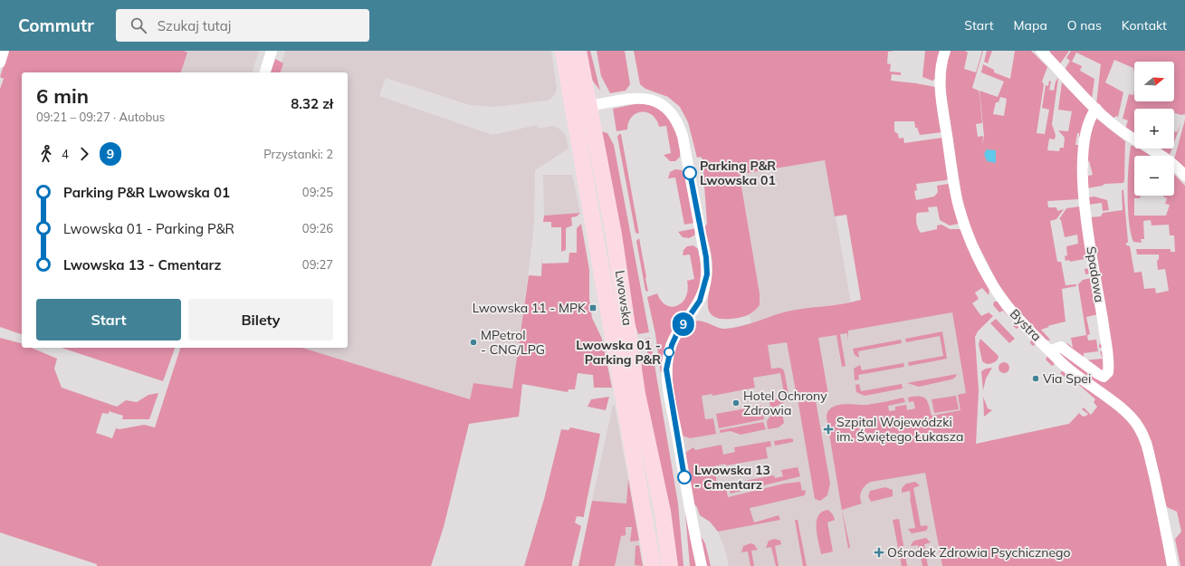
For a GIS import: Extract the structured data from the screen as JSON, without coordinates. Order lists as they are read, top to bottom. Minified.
{"streets":{"main road":["Lwowska"],"street":["Spadowa","Bystra"]},"crossings":[["Spadowa","Bystra"]],"places":{"other":["Parking P&R Lwowska 01","MPetrol - CNG/LPG","Lwowska 01 - Parking P&R","Via Spei","Hotel Ochrony Zdrowia","Lwowska 13 - Cmentarz"],"transit":["Lwowska 11 - MPK"],"health":["Szpital Wojewódzki im. Świętego Łukasza","Ośrodek Zdrowia Psychicznego"]},"lines":["bus line 9"],"north":"right","page":{"header":"Commutr","search":"Szukaj tutaj","nav":["Start","Mapa","O nas","Kontakt"],"on_map":"9","map_buttons":["+","−"],"heading":["6 min","09:21 – 09:27 · Autobus","8.32 zł"],"legs":["4","9","Przystanki: 2"],"list":[{"name":"Parking P&R Lwowska 01","value":"09:25"},{"name":"Lwowska 01 - Parking P&R","value":"09:26"},{"name":"Lwowska 13 - Cmentarz","value":"09:27"}],"buttons":["Start","Bilety"]}}
